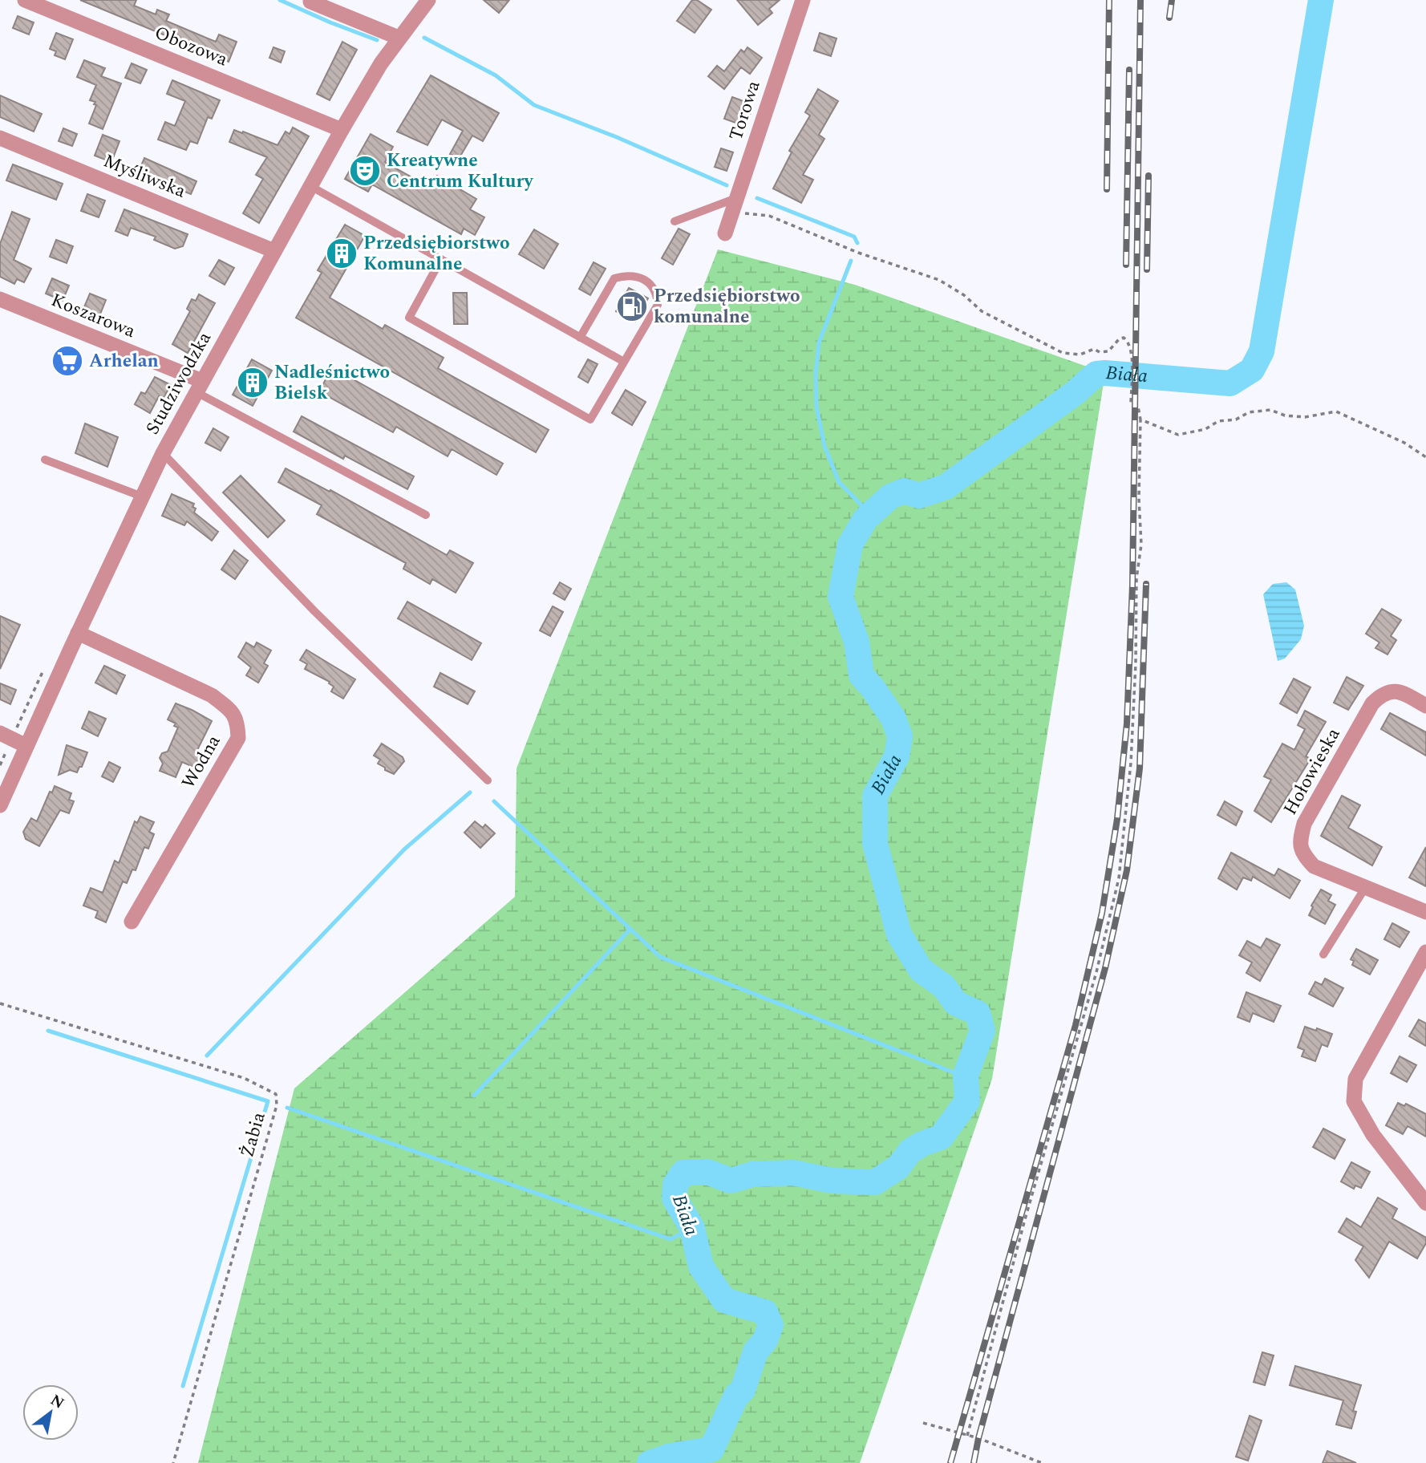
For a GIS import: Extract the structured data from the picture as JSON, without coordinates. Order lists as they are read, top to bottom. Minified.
{"streets":{"street":["Obozowa","Torowa","Myśliwska","Koszarowa","Studziwodzka","Wodna","Hołowieska"],"path":["Żabia"]},"crossings":[["Obozowa","Studziwodzka"],["Myśliwska","Studziwodzka"],["Koszarowa","Studziwodzka"],["Studziwodzka","Wodna"]],"water":["Biała"],"places":{"theatre":["Kreatywne Centrum Kultury"],"building":["Przedsiębiorstwo Komunalne","Nadleśnictwo Bielsk"],"fuel station":["Przedsiębiorstwo komunalne"],"supermarket":["Arhelan"]},"north":"top right"}
